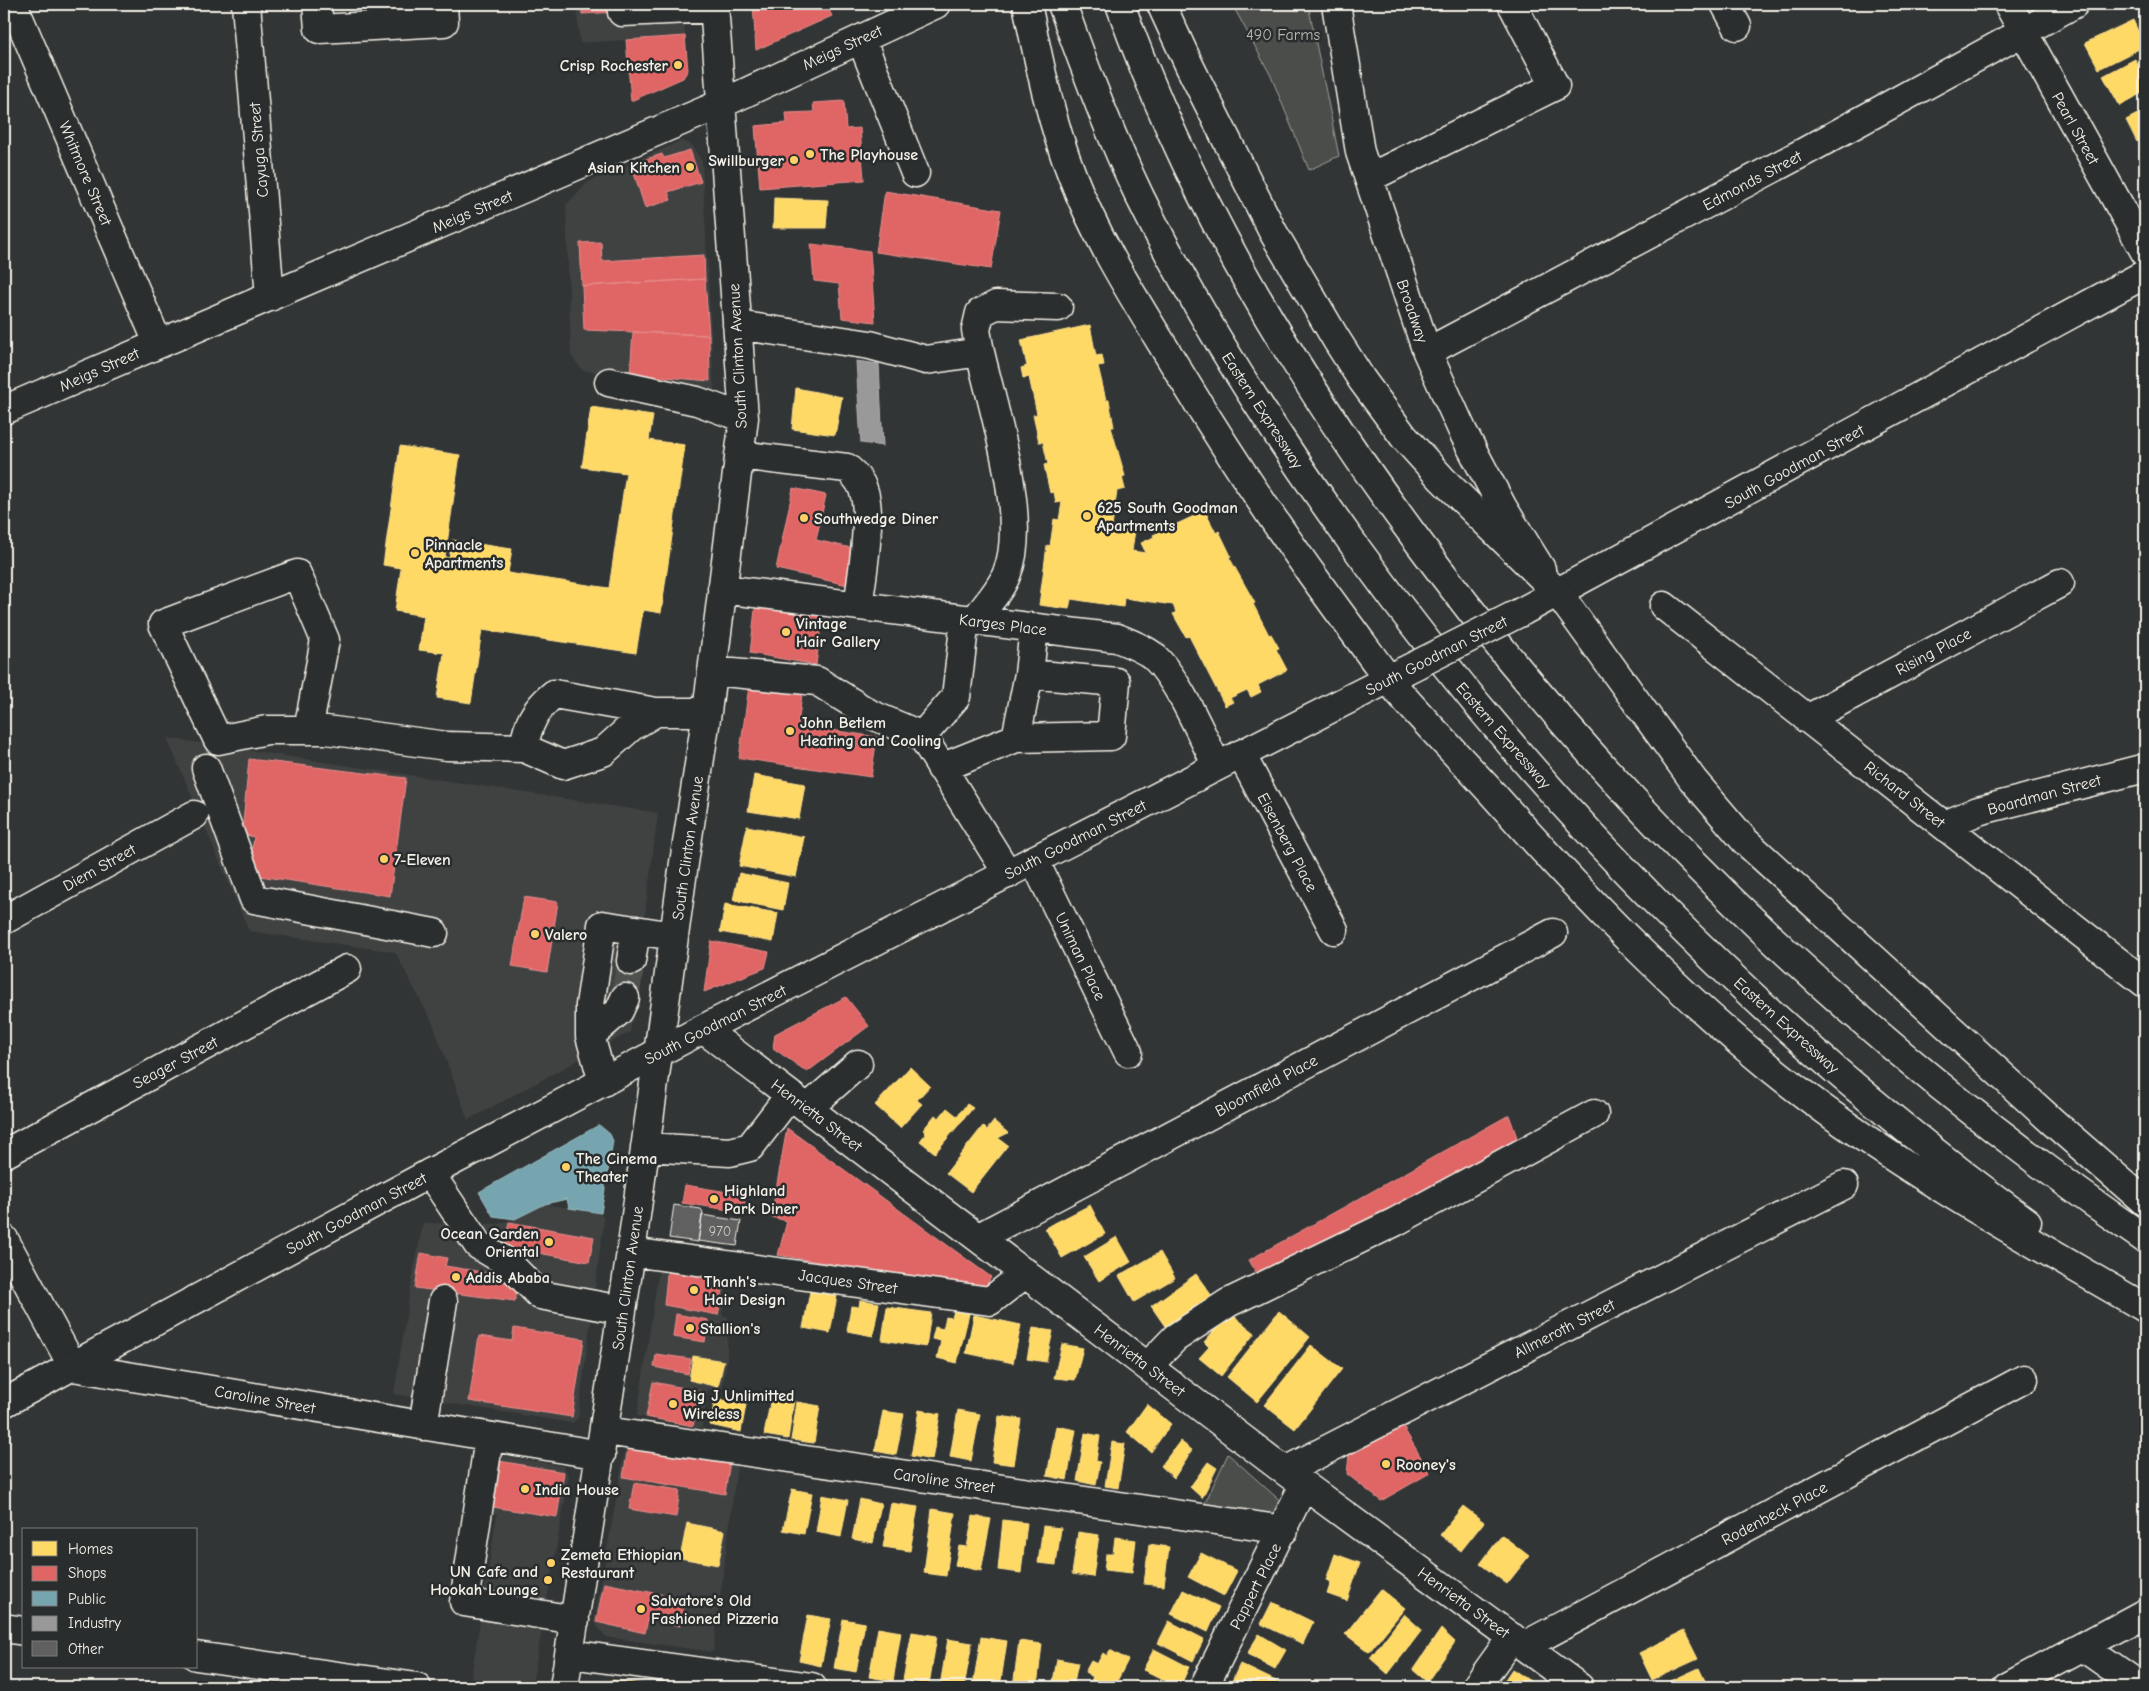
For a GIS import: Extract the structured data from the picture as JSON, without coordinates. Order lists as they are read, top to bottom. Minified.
{"streets":{"main road":["Meigs Street","Pearl Street","Cayuga Street","Whitmore Street","Edmonds Street","Broadway","South Clinton Avenue","Eastern Expressway","South Goodman Street","Karges Place","Rising Place","Richard Street","Boardman Street","Eisenberg Place","Diem Street","Uniman Place","Seager Street","Bloomfield Place","Henrietta Street","Jacques Street","Allmeroth Street","Caroline Street","Rodenbeck Place","Pappert Place"]},"crossings":[["Meigs Street","Cayuga Street"],["Meigs Street","Whitmore Street"],["Meigs Street","South Clinton Avenue"],["Pearl Street","Edmonds Street"],["Edmonds Street","Broadway"],["Broadway","South Goodman Street"],["South Clinton Avenue","South Goodman Street"],["South Clinton Avenue","Karges Place"],["South Clinton Avenue","Jacques Street"],["South Clinton Avenue","Caroline Street"],["South Goodman Street","Karges Place"],["South Goodman Street","Eisenberg Place"],["South Goodman Street","Uniman Place"],["South Goodman Street","Henrietta Street"],["South Goodman Street","Caroline Street"],["Rising Place","Richard Street"],["Richard Street","Boardman Street"],["Bloomfield Place","Henrietta Street"],["Henrietta Street","Jacques Street"],["Henrietta Street","Allmeroth Street"],["Henrietta Street","Rodenbeck Place"],["Henrietta Street","Pappert Place"],["Allmeroth Street","Pappert Place"],["Caroline Street","Pappert Place"]],"parks":["490 Farms"],"places":["Crisp Rochester","The Playhouse","Swillburger","Asian Kitchen","625 South Goodman Apartments","Southwedge Diner","Pinnacle Apartments","Vintage Hair Gallery","John Betlem Heating and Cooling","7-Eleven","Valero","The Cinema Theater","Highland Park Diner","Ocean Garden Oriental","Addis Ababa","Thanh's Hair Design","Stallion's","Big J Unlimitted Wireless","Rooney's","India House","Zemeta Ethiopian Restaurant","UN Cafe and Hookah Lounge","Salvatore's Old Fashioned Pizzeria"],"house_numbers":["970"],"legend":["Homes","Shops","Public","Industry","Other"]}
